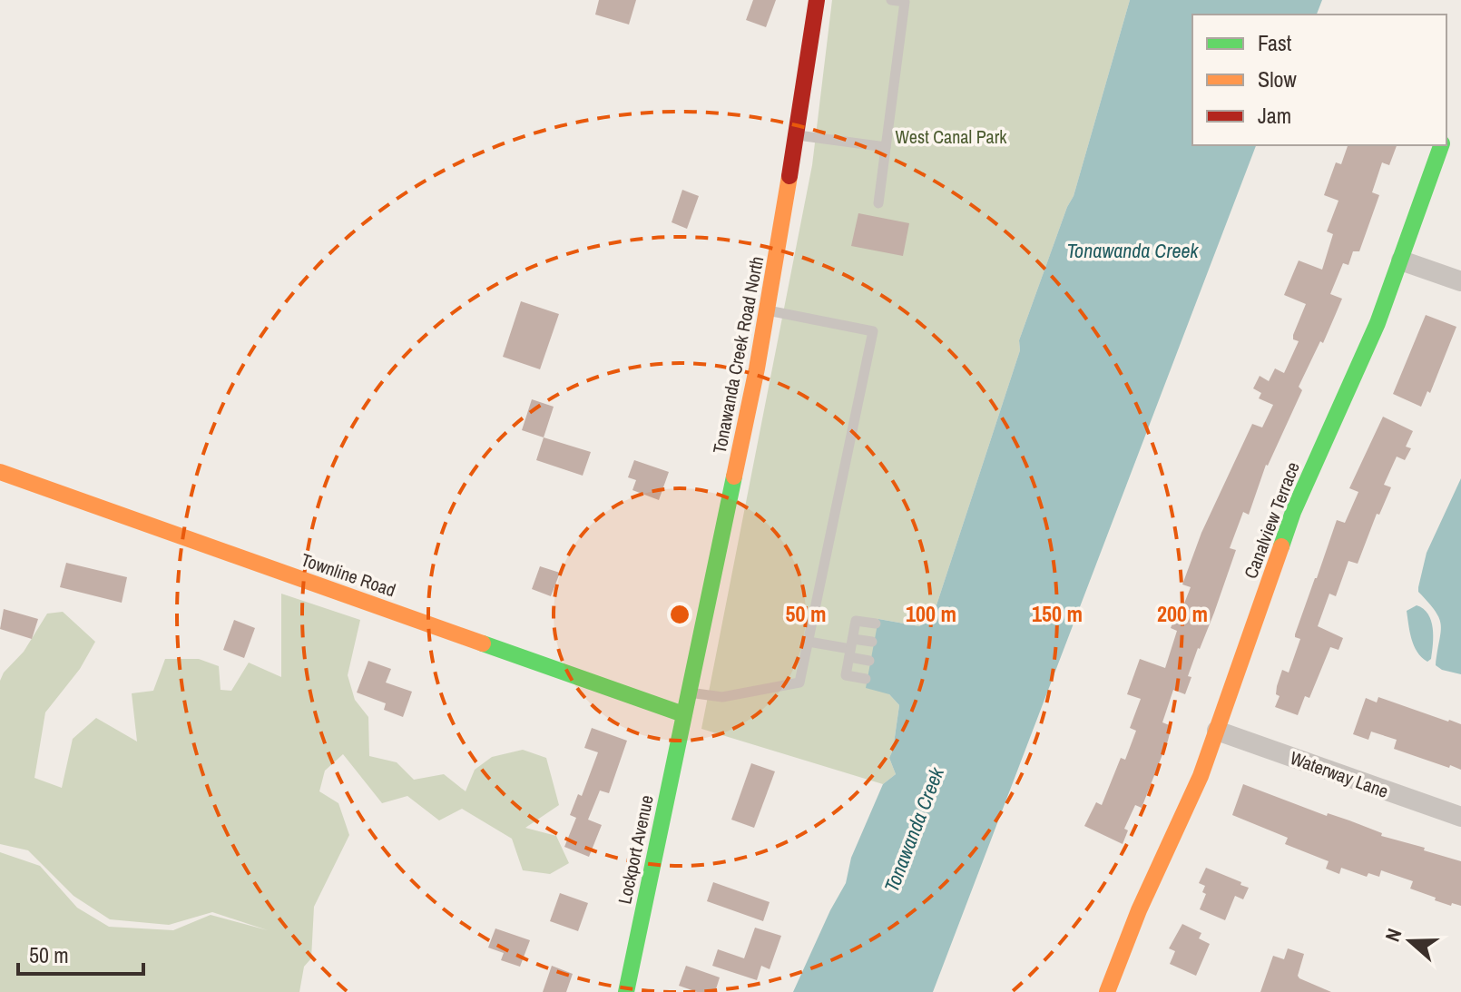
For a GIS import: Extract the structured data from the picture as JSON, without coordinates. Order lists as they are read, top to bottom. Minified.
{"streets":{"street":["Tonawanda Creek Road North","Canalview Terrace","Townline Road","Waterway Lane","Lockport Avenue"]},"crossings":[["Tonawanda Creek Road North","Townline Road"],["Tonawanda Creek Road North","Lockport Avenue"],["Canalview Terrace","Waterway Lane"],["Townline Road","Lockport Avenue"]],"water":["Tonawanda Creek"],"parks":["West Canal Park"],"legend":["Fast","Slow","Jam"],"scale_bar":"50 m","north":"left","rings":["50 m","100 m","150 m","200 m"]}
